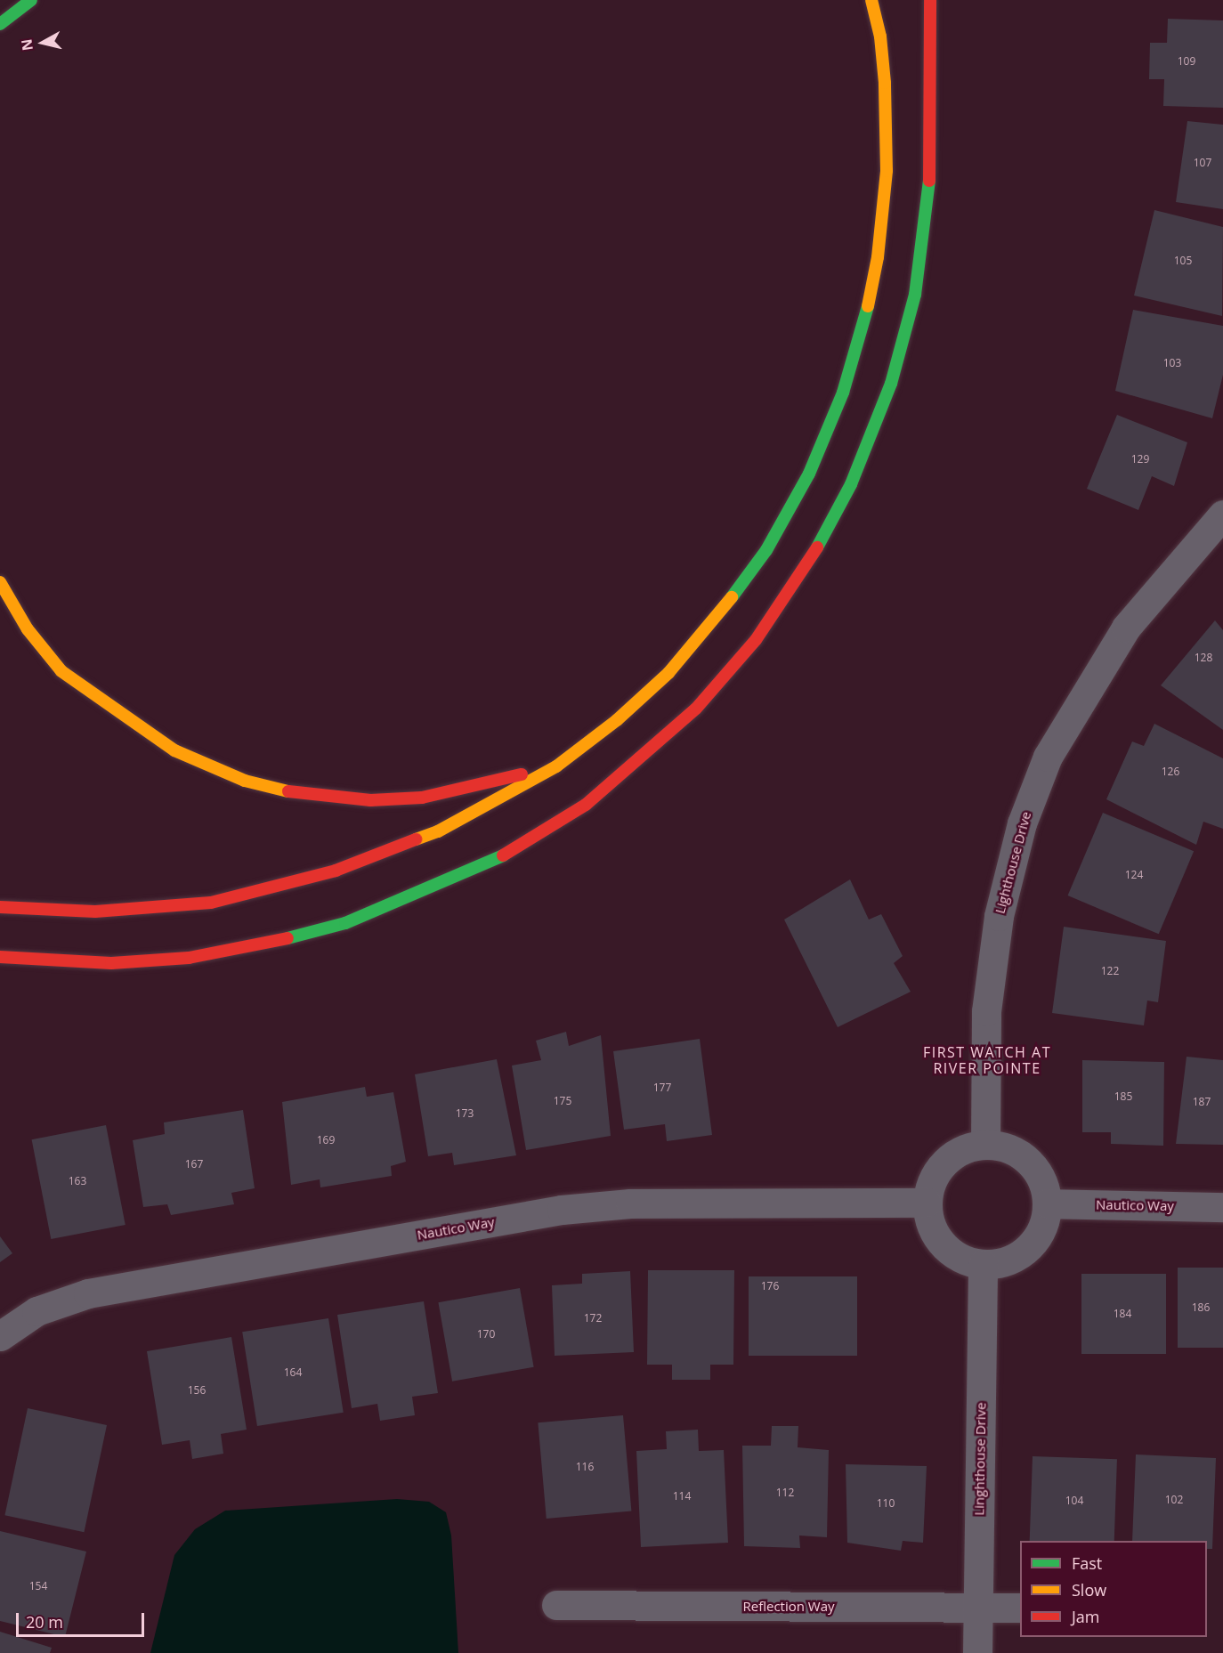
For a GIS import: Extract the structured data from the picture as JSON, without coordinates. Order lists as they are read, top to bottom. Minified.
{"streets":{"street":["Lighthouse Drive","Nautico Way","Linghthouse Drive","Reflection Way"]},"crossings":[["Lighthouse Drive","Nautico Way"],["Lighthouse Drive","Linghthouse Drive"],["Nautico Way","Linghthouse Drive"],["Linghthouse Drive","Reflection Way"]],"districts":["FIRST WATCH AT RIVER POINTE"],"house_numbers":["109","107","105","103","129","128","126","124","122","177","185","175","187","173","169","167","163","176","186","184","172","170","164","156","116","112","114","102","104","110","154"],"legend":["Fast","Slow","Jam"],"scale_bar":"20 m","north":"left"}
